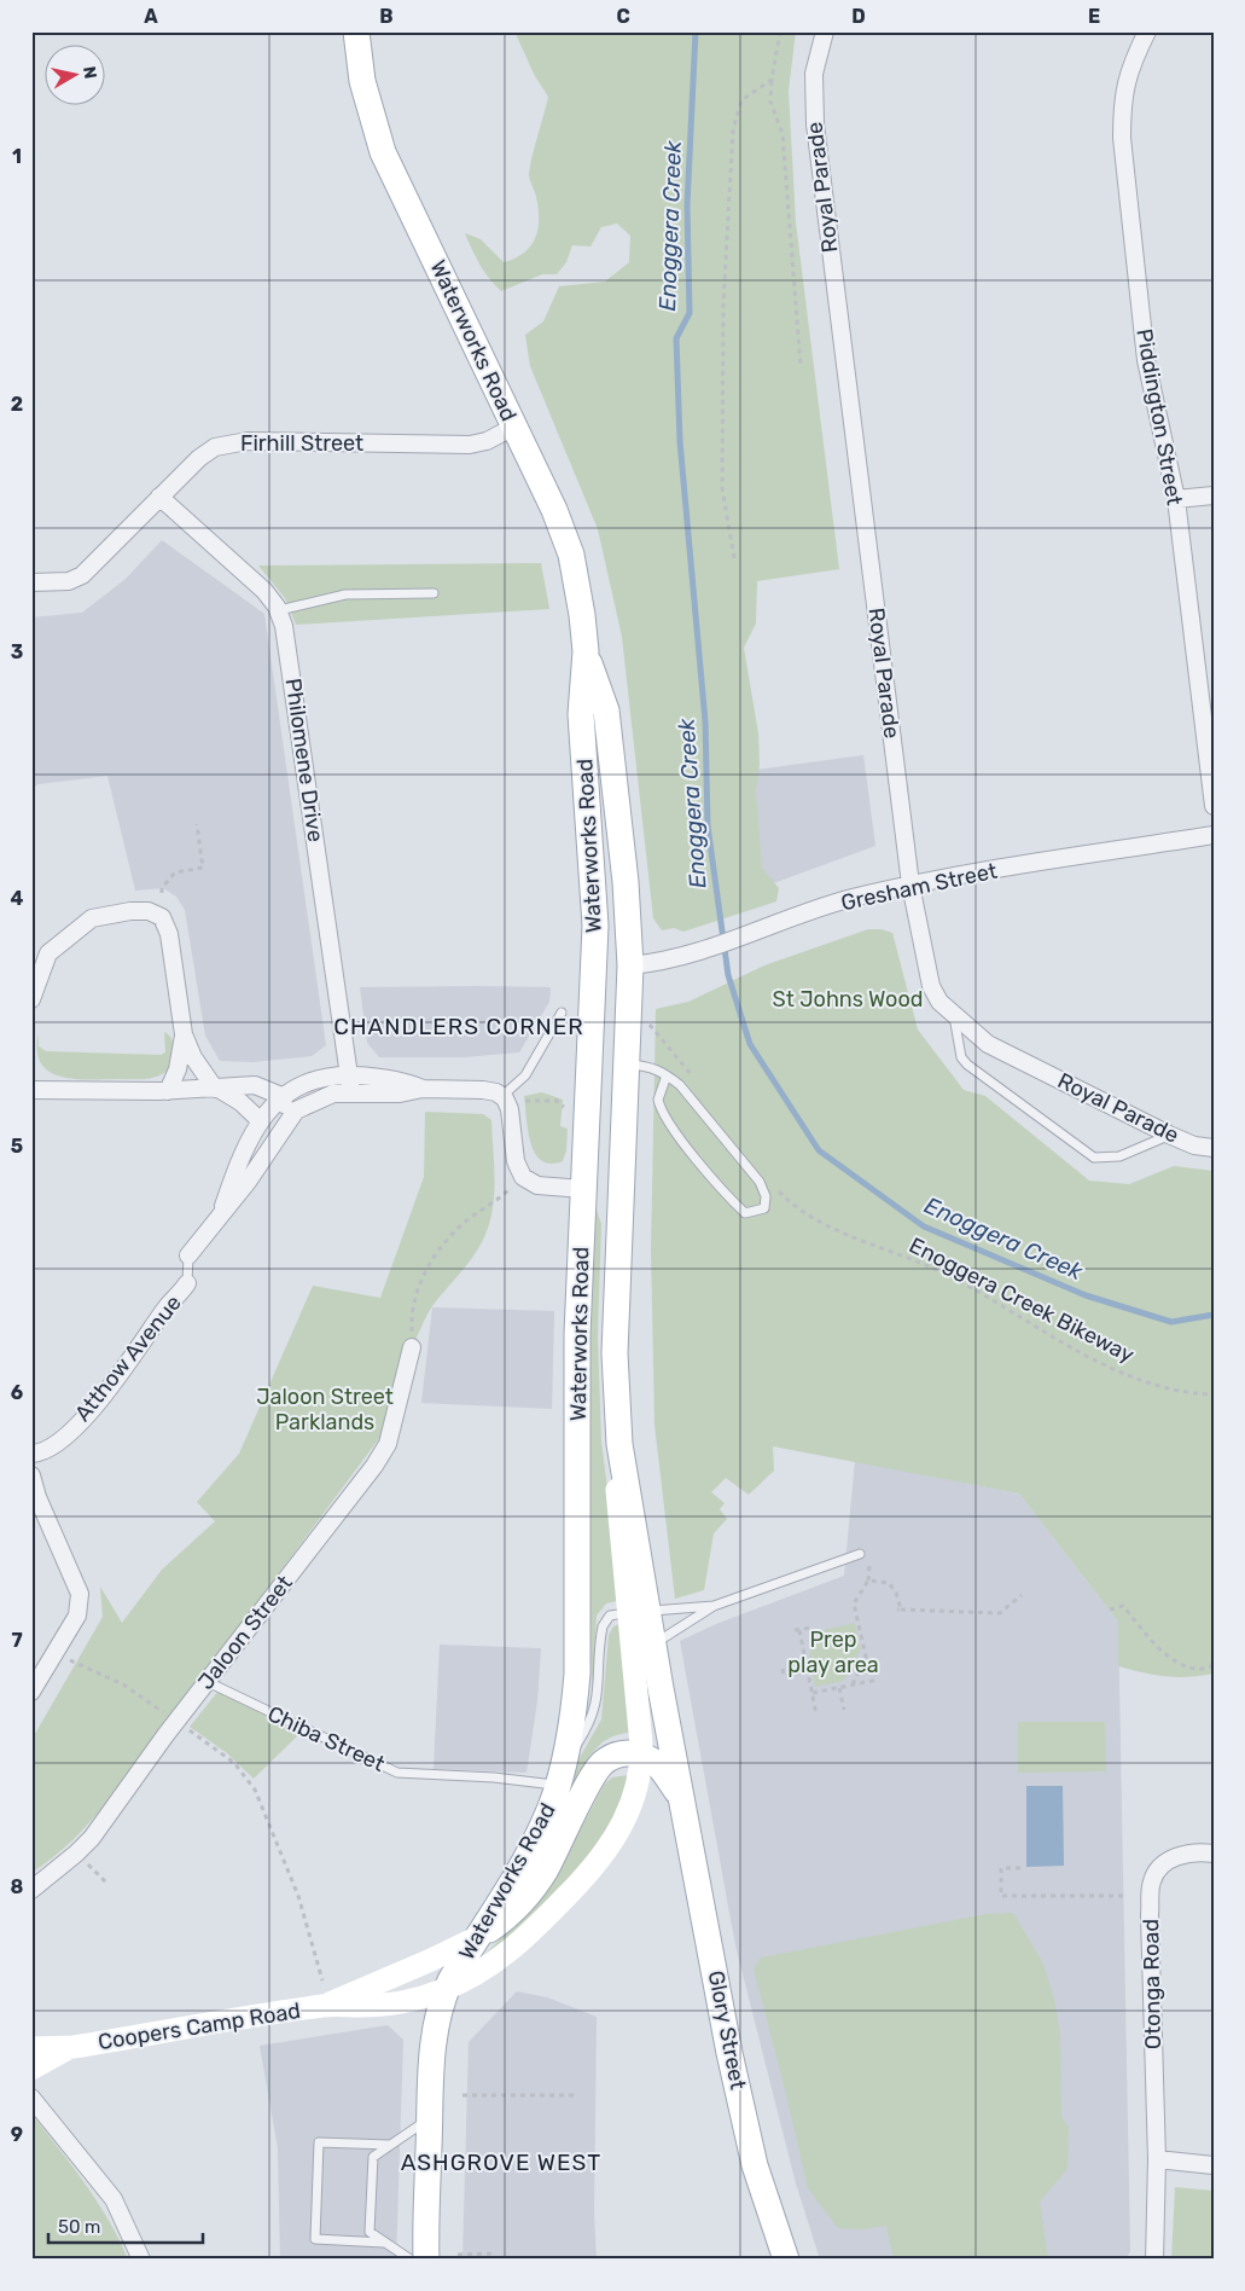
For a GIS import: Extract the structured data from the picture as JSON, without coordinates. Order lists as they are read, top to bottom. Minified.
{"streets":{"main road":["Waterworks Road","Coopers Camp Road","Glory Street"],"street":["Royal Parade","Piddington Street","Firhill Street","Philomene Drive","Gresham Street","Atthow Avenue","Jaloon Street","Otonga Road"],"lane":["Chiba Street"],"path":["Enoggera Creek Bikeway"]},"crossings":[["Royal Parade","Gresham Street"],["Waterworks Road","Firhill Street"],["Waterworks Road","Gresham Street"],["Waterworks Road","Chiba Street"],["Waterworks Road","Coopers Camp Road"],["Waterworks Road","Glory Street"],["Firhill Street","Philomene Drive"],["Philomene Drive","Atthow Avenue"],["Jaloon Street","Chiba Street"]],"districts":["CHANDLERS CORNER","ASHGROVE WEST"],"water":["Enoggera Creek"],"parks":["St Johns Wood","Jaloon Street Parklands","Prep play area"],"scale_bar":"50 m","north":"right","grid":{"columns":["A","B","C","D","E"],"rows":["1","2","3","4","5","6","7","8","9"]}}
